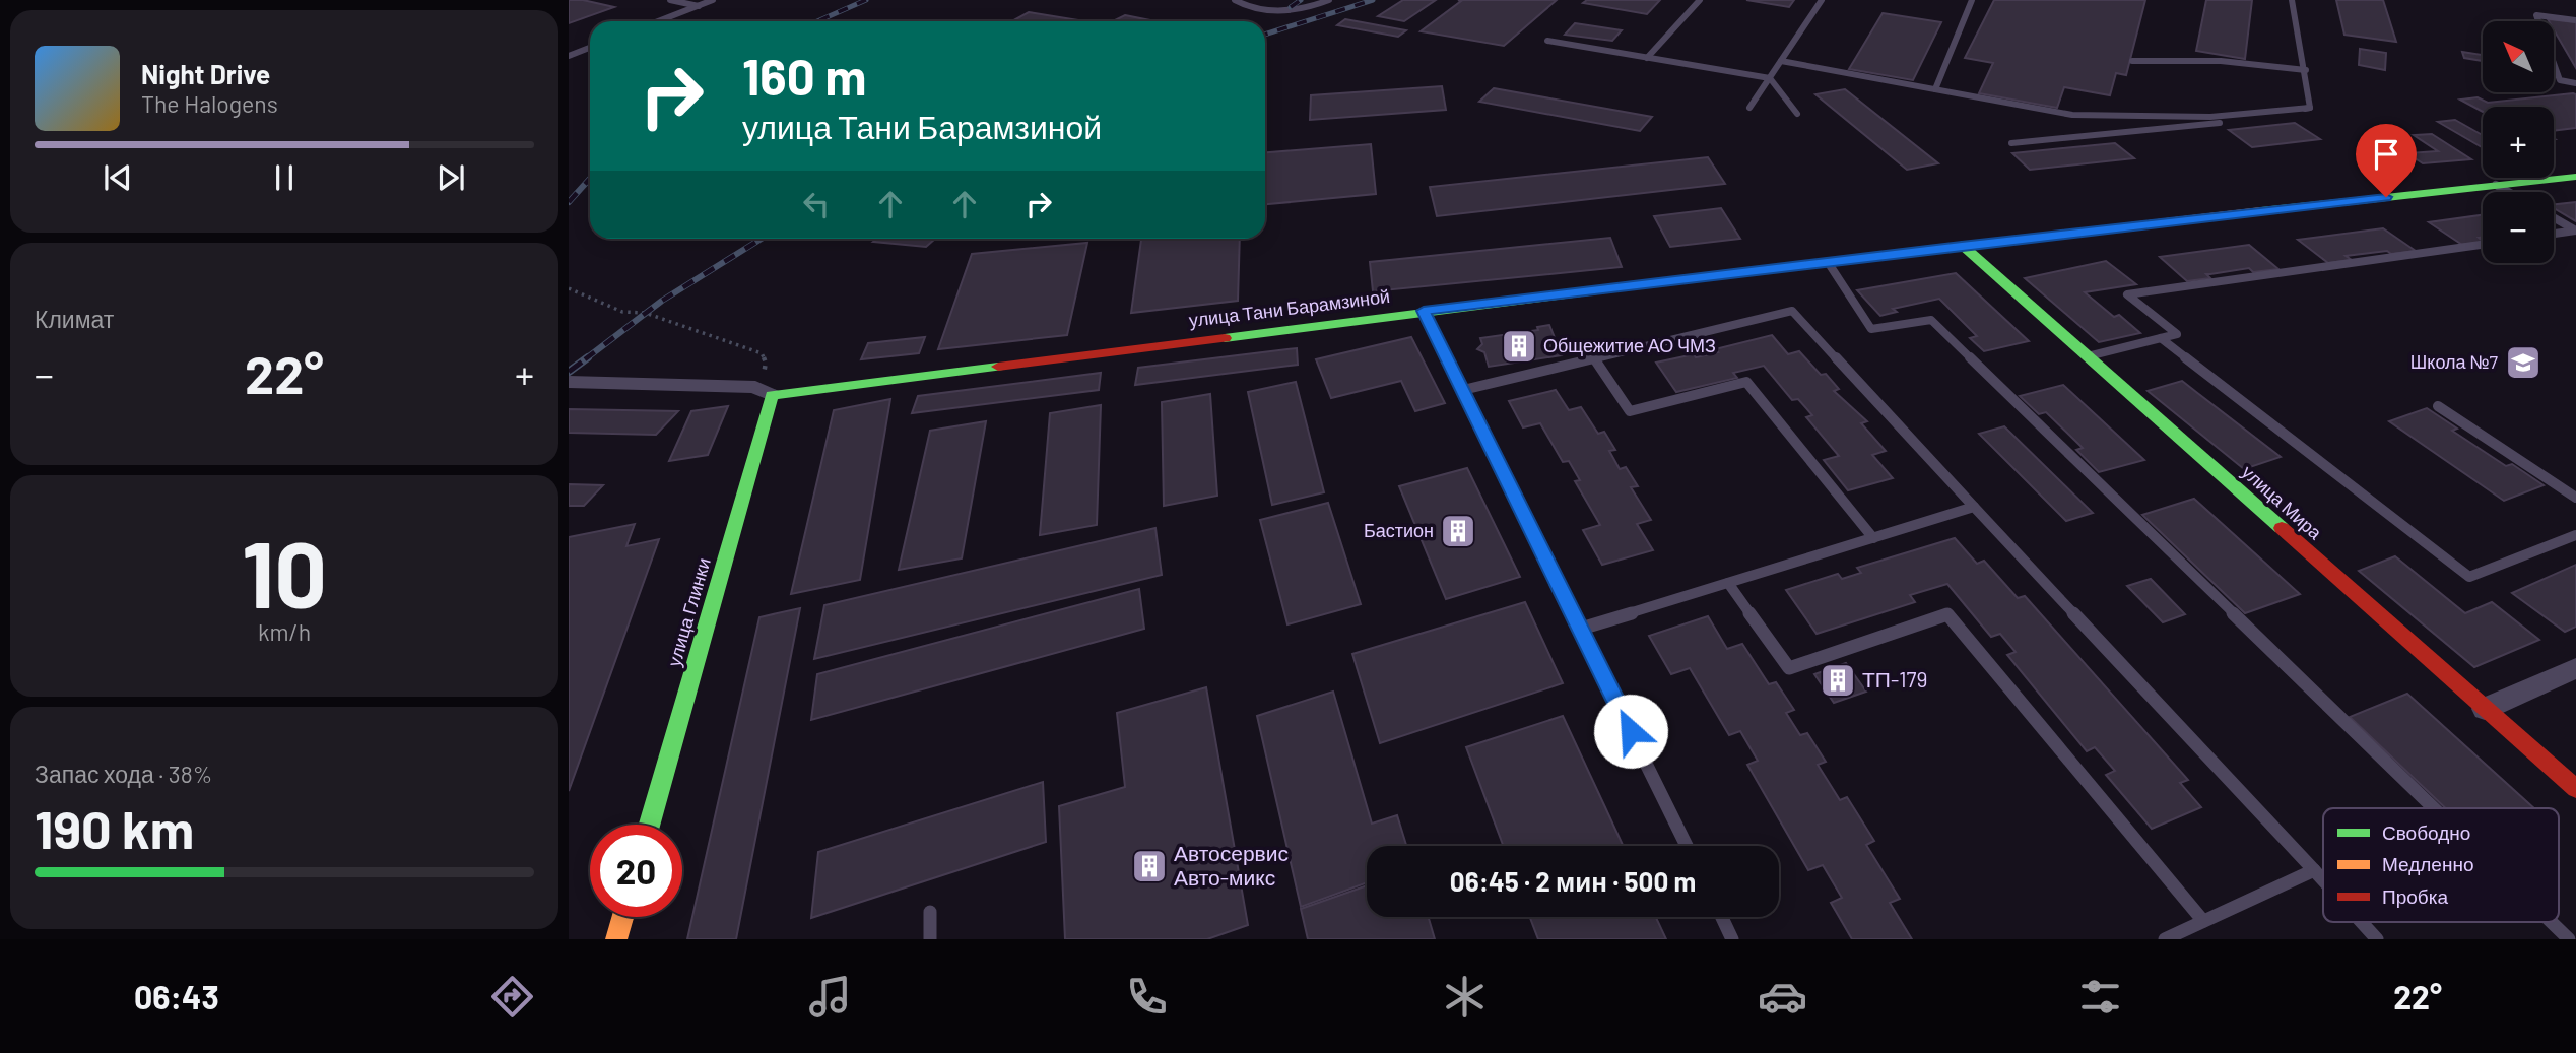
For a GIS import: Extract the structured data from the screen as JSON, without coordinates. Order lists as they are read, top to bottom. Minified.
{"streets":{"street":["улица Тани Барамзиной","улица Мира","улица Глинки"]},"crossings":[["улица Тани Барамзиной","улица Мира"],["улица Тани Барамзиной","улица Глинки"]],"places":{"building":["Общежитие АО ЧМЗ","Бастион","ТП-179","Автосервис Авто-микс"],"school or university":["Школа №7"]},"legend":["Свободно","Медленно","Пробка"],"north":"top left","page":{"map_buttons":["+","−"],"turn":["160 m","улица Тани Барамзиной"],"song":["Night Drive","The Halogens"],"tile":["Климат",["10","km/h"],["Запас хода · 38%","190 km"]],"heat":["−","22°","+"],"limit":"20","trip":"06:45 · 2 мин · 500 m","tabs":["06:43","22°"]}}
